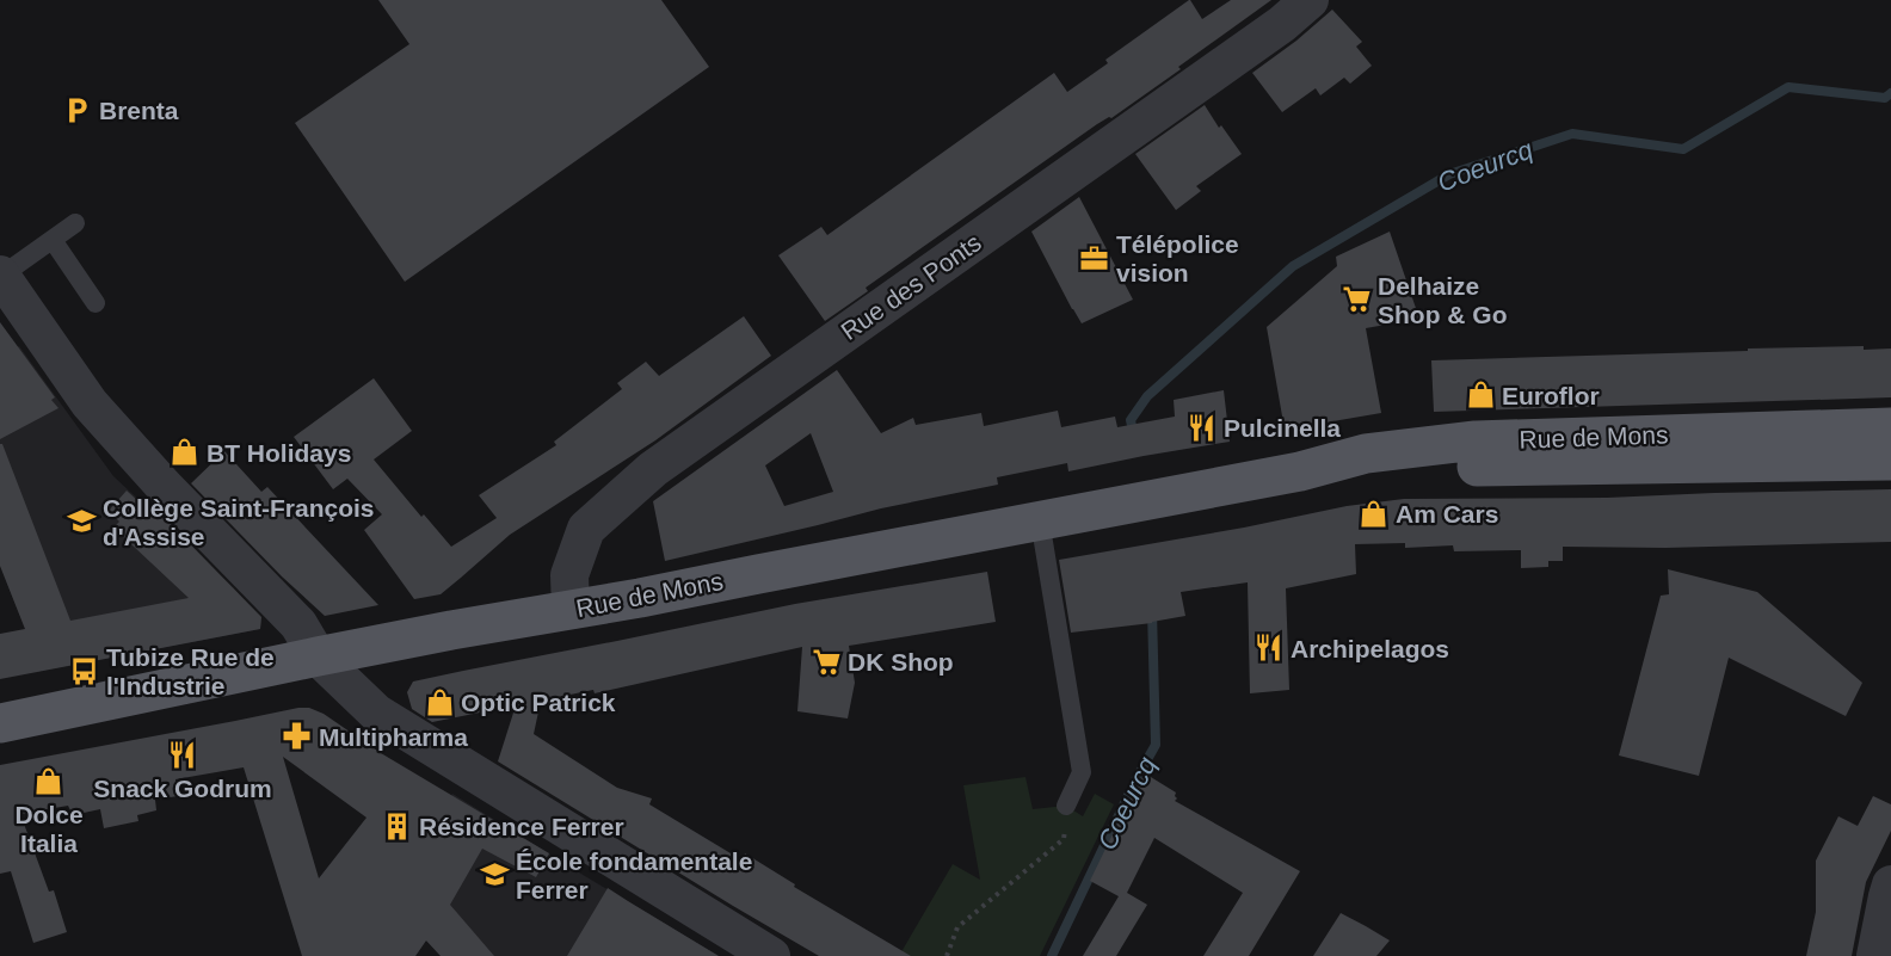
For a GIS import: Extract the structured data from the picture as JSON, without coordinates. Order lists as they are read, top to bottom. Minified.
{"streets":{"main road":["Rue de Mons"],"street":["Rue des Ponts"]},"crossings":[["Rue des Ponts","Rue de Mons"]],"water":["Coeurcq"],"places":{"parking":["Brenta"],"office":["Télépolice vision"],"supermarket":["Delhaize Shop & Go","DK Shop"],"shop":["Euroflor","BT Holidays","Am Cars","Optic Patrick","Dolce Italia"],"restaurant":["Pulcinella","Archipelagos","Snack Godrum"],"school or university":["Collège Saint-François d'Assise","École fondamentale Ferrer"],"bus stop":["Tubize Rue de l'Industrie"],"pharmacy":["Multipharma"],"building":["Résidence Ferrer"]}}
